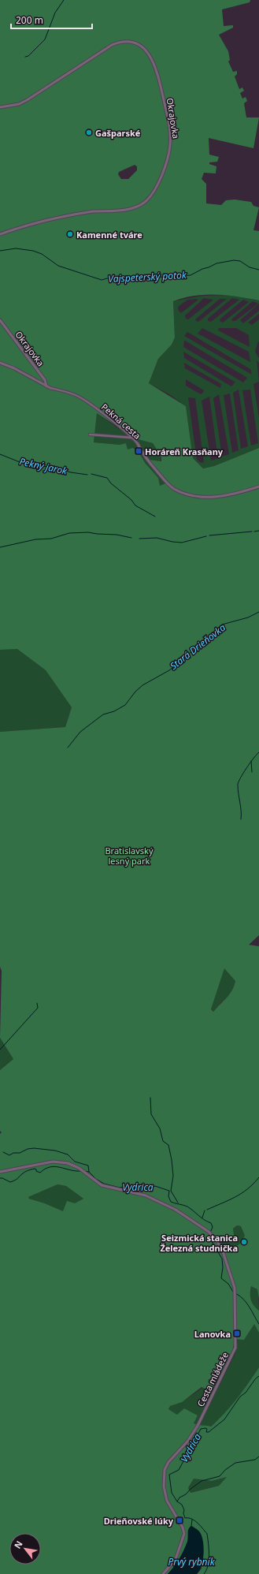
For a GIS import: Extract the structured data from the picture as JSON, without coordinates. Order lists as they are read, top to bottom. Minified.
{"streets":{"street":["Okrajovka","Pekná cesta","Cesta mládeže"]},"crossings":[["Okrajovka","Pekná cesta"]],"water":["Vajspeterský potok","Pekný jarok","Stará Drieňovka","Vydrica","Prvý rybník"],"parks":["Bratislavský lesný park"],"places":{"other":["Gašparské","Kamenné tváre","Seizmická stanica Železná studnička"],"transit":["Horáreň Krasňany","Lanovka","Drieňovské lúky"]},"scale_bar":"200 m","north":"top left"}
